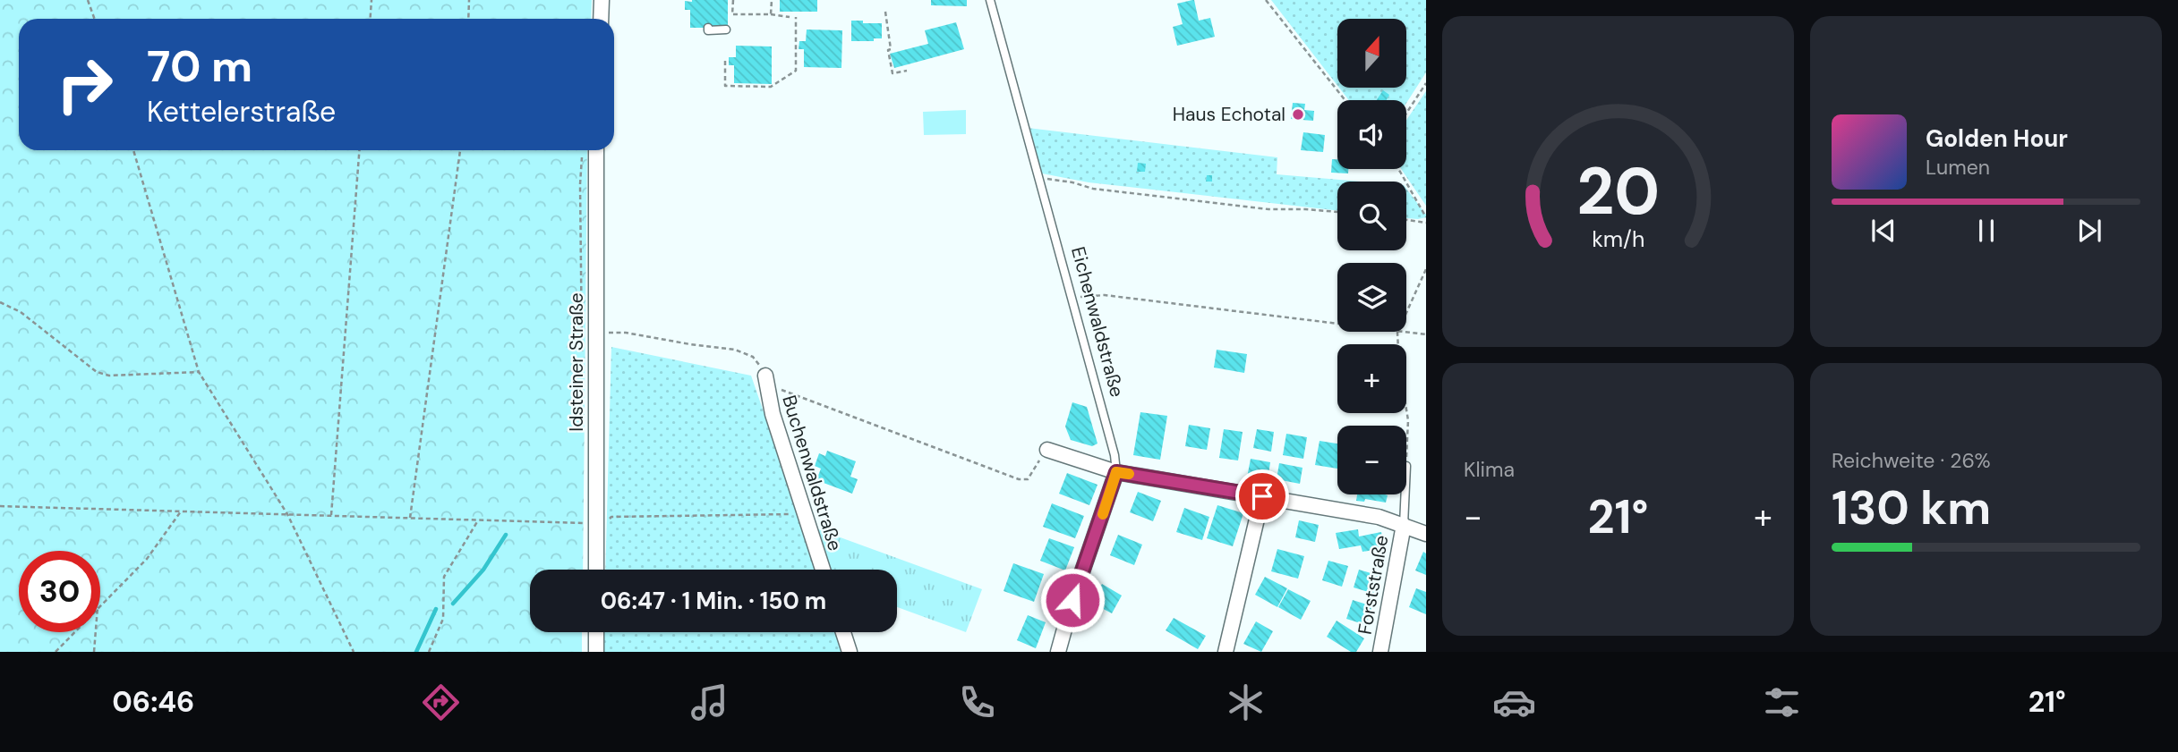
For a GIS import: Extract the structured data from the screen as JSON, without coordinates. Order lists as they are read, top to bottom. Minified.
{"streets":{"street":["Eichenwaldstraße","Idsteiner Straße","Buchenwaldstraße","Forststraße"]},"places":["Haus Echotal"],"north":"top","page":{"map_buttons":["+","−"],"turn":["70 m","Kettelerstraße"],"song":["Golden Hour","Lumen"],"tile":["Klima",["Reichweite · 26%","130 km"]],"heat":["−","21°","+"],"limit":"30","trip":"06:47 · 1 Min. · 150 m","tabs":["06:46","21°"],"gauge":["20","km/h"]}}
